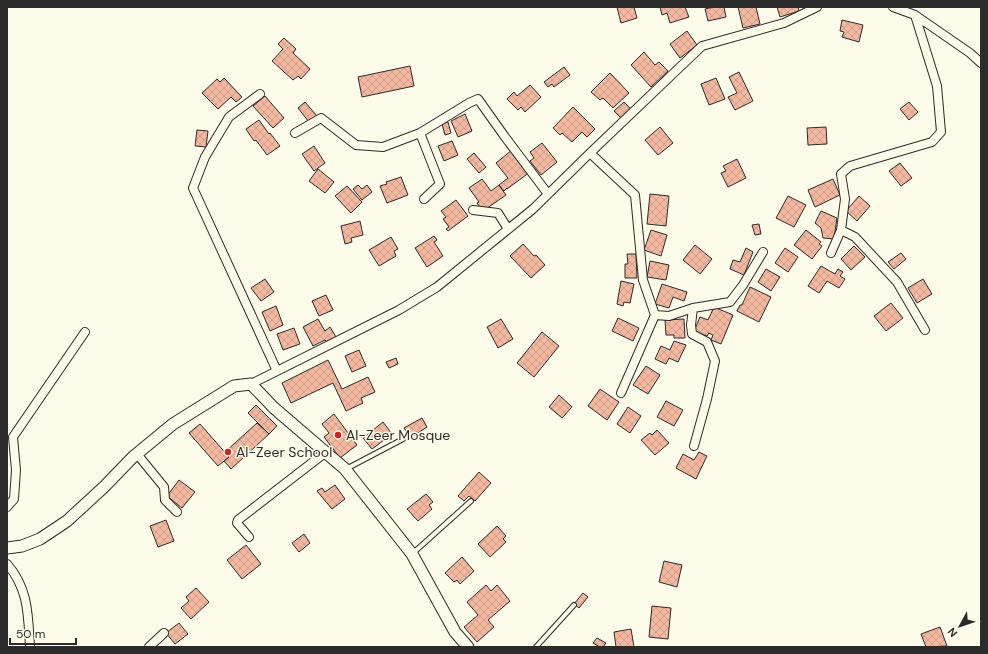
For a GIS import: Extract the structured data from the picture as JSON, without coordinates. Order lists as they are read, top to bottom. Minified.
{"places":["Al-Zeer Mosque","Al-Zeer School"],"scale_bar":"50 m","north":"bottom left"}
